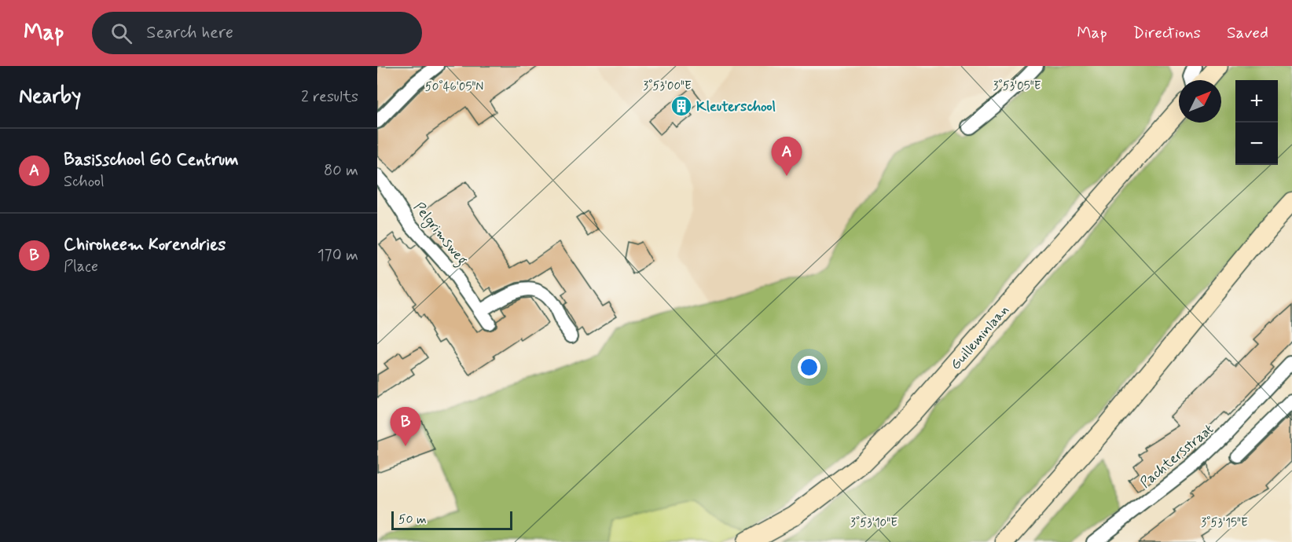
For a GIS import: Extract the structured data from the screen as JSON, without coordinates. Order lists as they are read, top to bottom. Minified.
{"streets":{"main road":["Guilleminlaan"],"street":["Pelgrimsweg","Pachtersstraat"]},"places":{"building":["Kleuterschool"]},"scale_bar":"50 m","north":"top right","page":{"header":"Map","search":"Search here","nav":["Map","Directions","Saved"],"heading":["Nearby","2 results"],"map_buttons":["+","−"],"list":[{"mark":"A","name":"Basisschool GO Centrum","note":"School","value":"80 m"},{"mark":"B","name":"Chiroheem Korendries","note":"Place","value":"170 m"}],"pins":["A","B"],"scale":"50 m"},"coordinates":["3°53'00\"E","3°53'05\"E","50°46'05\"N","3°53'10\"E","3°53'15\"E"]}
